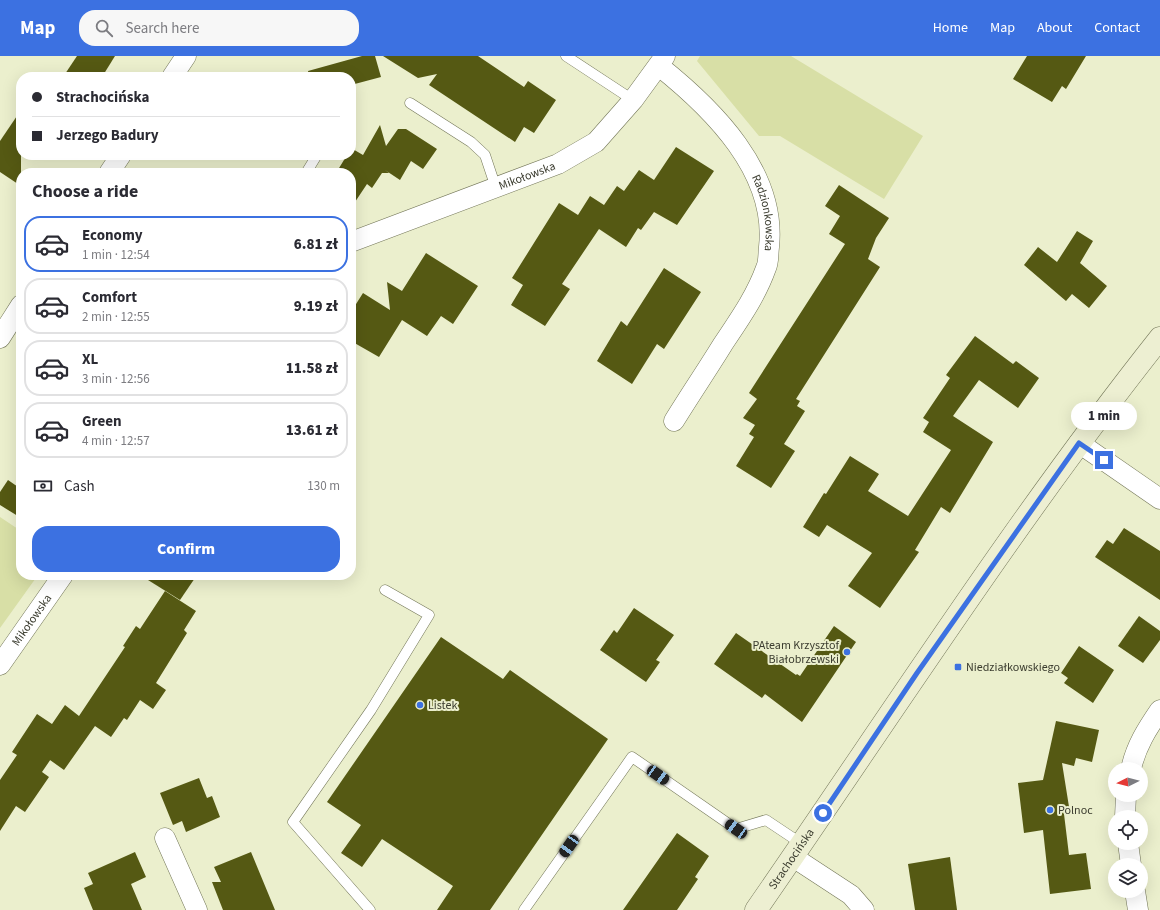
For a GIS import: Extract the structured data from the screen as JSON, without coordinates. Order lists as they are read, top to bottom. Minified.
{"streets":{"main road":["Strachocińska"],"street":["Mikołowska","Radzionkowska"]},"crossings":[["Mikołowska","Radzionkowska"]],"places":{"other":["PAteam Krzysztof Białobrzewski","Listek","Polnoc"],"transit":["Niedziałkowskiego"]},"north":"left","page":{"header":"Map","search":"Search here","nav":["Home","Map","About","Contact"],"banner":["Strachocińska","Jerzego Badury"],"heading":"Choose a ride","list":[{"name":"Economy","note":"1 min · 12:54","value":"6.81 zł"},{"name":"Comfort","note":"2 min · 12:55","value":"9.19 zł"},{"name":"XL","note":"3 min · 12:56","value":"11.58 zł"},{"name":"Green","note":"4 min · 12:57","value":"13.61 zł"}],"bubble":"1 min","pay":["Cash","130 m"],"buttons":"Confirm"}}
